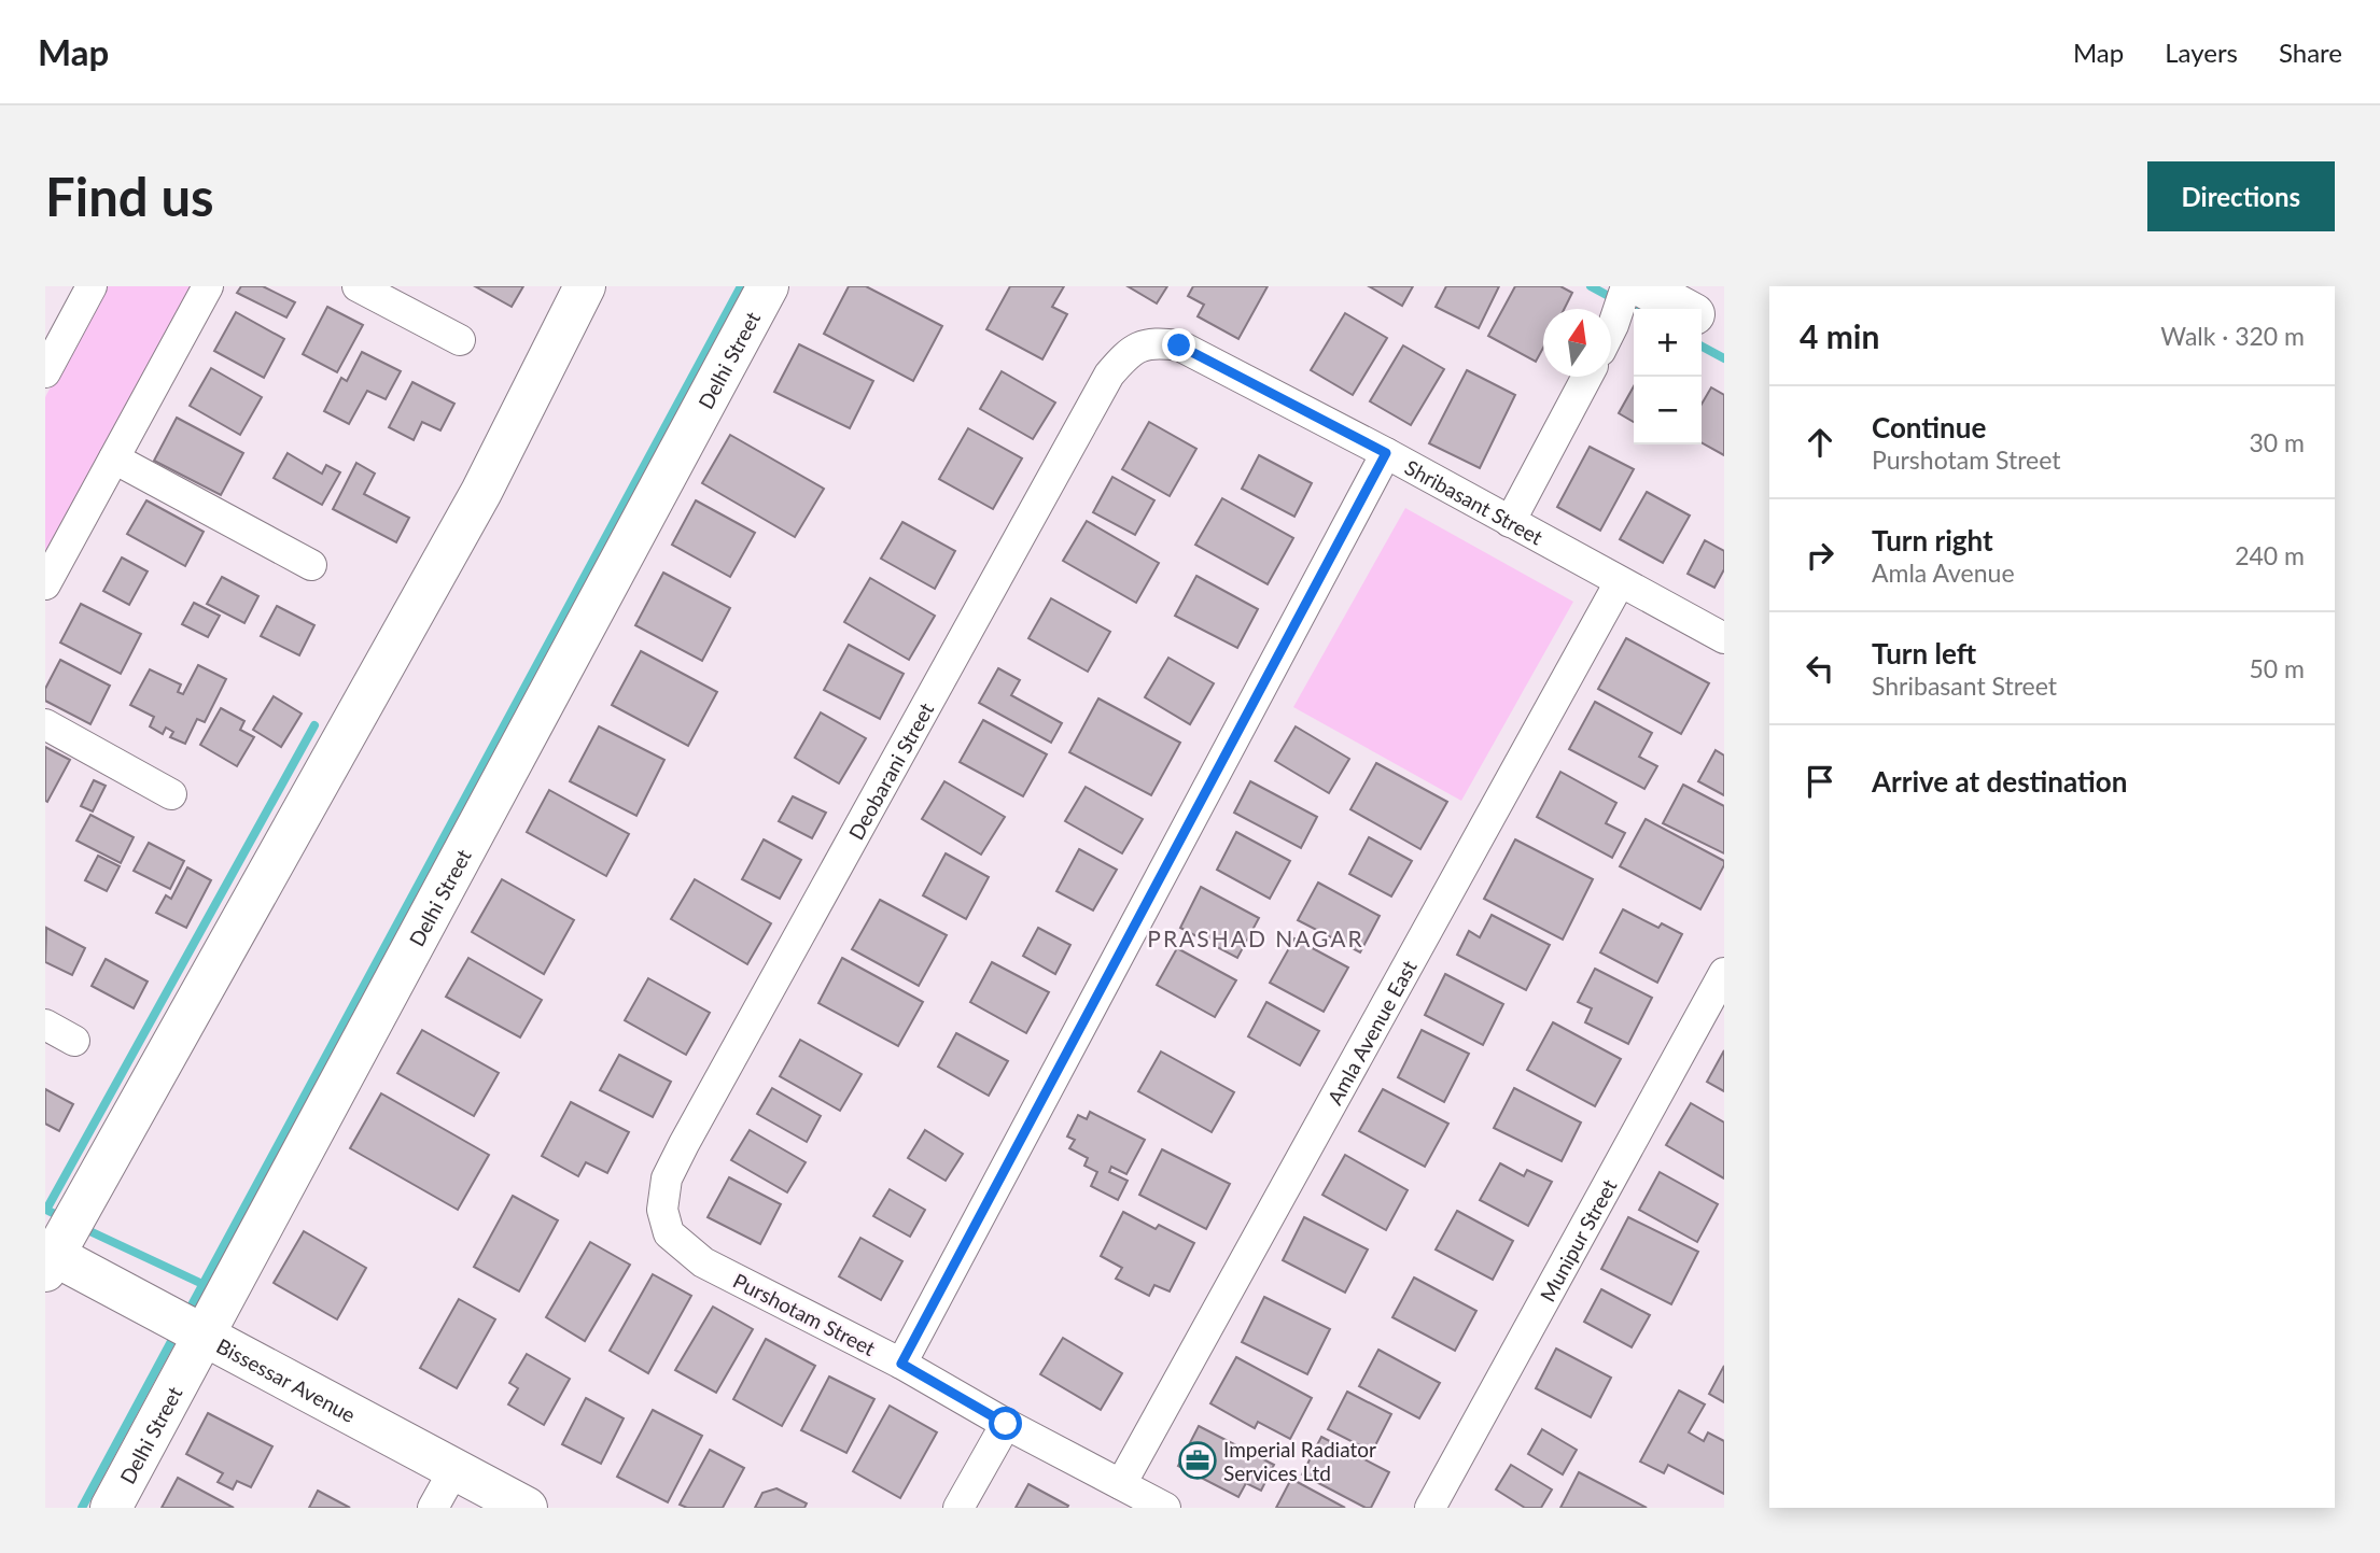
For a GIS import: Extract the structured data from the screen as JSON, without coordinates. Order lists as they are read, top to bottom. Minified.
{"streets":{"street":["Delhi Street","Shribasant Street","Deobarani Street","Amla Avenue East","Munipur Street","Purshotam Street","Bissessar Avenue"]},"crossings":[["Delhi Street","Bissessar Avenue"],["Shribasant Street","Deobarani Street"],["Shribasant Street","Amla Avenue East"],["Deobarani Street","Purshotam Street"],["Amla Avenue East","Purshotam Street"]],"districts":["PRASHAD NAGAR"],"places":{"office":["Imperial Radiator Services Ltd"]},"north":"top","page":{"header":"Map","nav":["Map","Layers","Share"],"buttons":"Directions","title":"Find us","heading":["4 min","Walk · 320 m"],"map_buttons":["+","−"],"list":[["Continue","Purshotam Street","30 m"],["Turn right","Amla Avenue","240 m"],["Turn left","Shribasant Street","50 m"],"Arrive at destination"]}}
